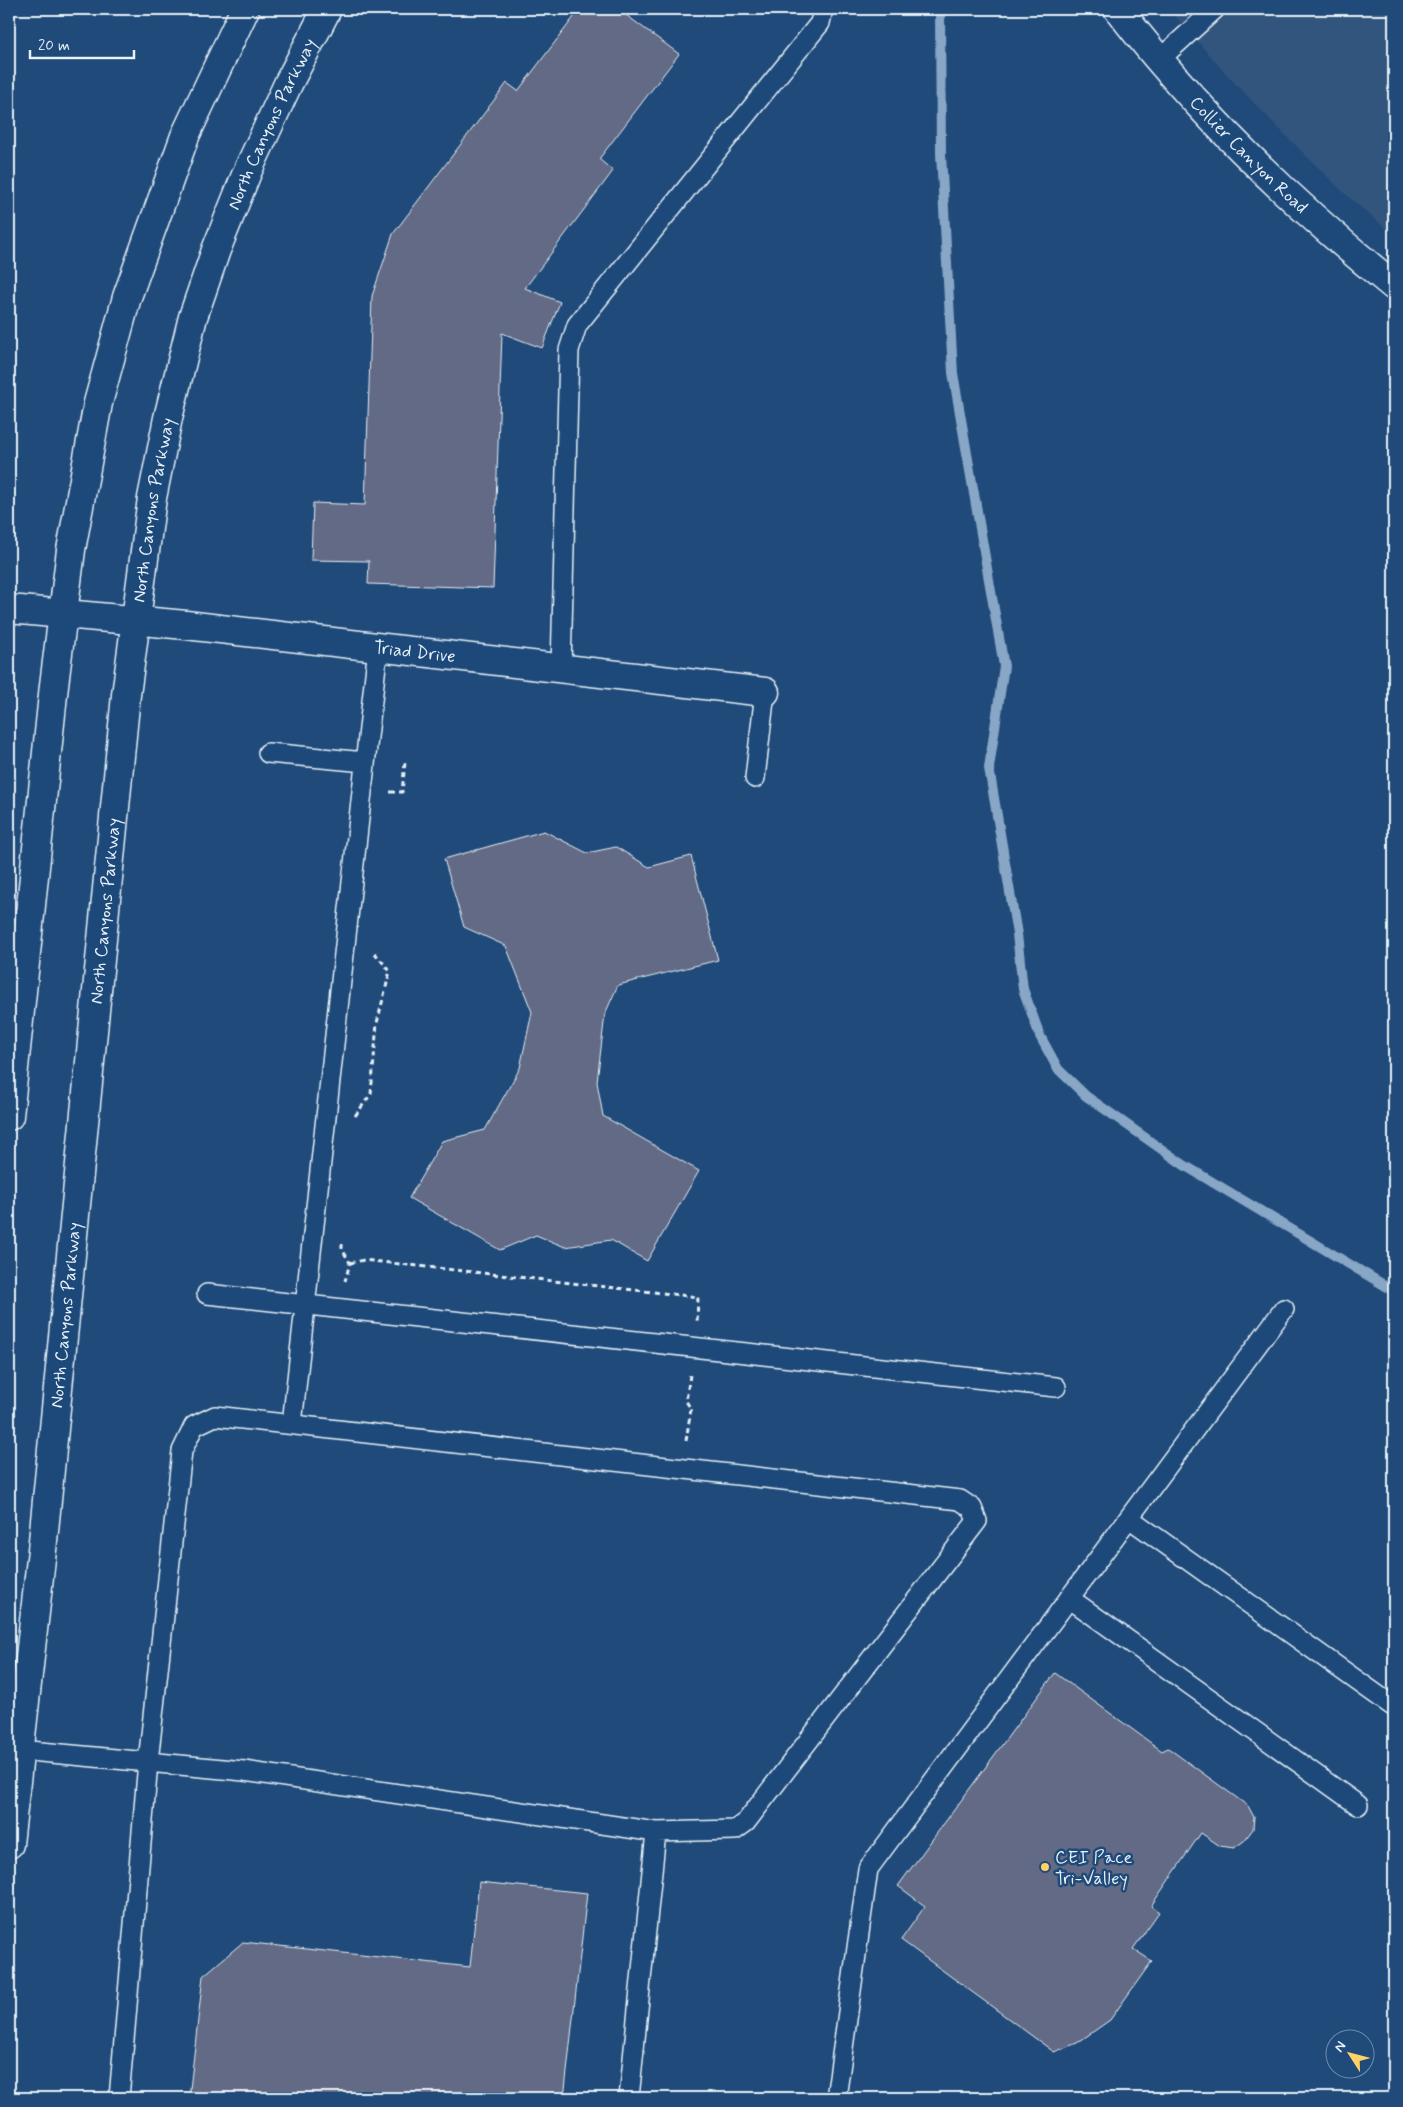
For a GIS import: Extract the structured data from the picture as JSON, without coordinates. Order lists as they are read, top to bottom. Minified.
{"streets":{"main road":["North Canyons Parkway","Collier Canyon Road","Triad Drive"]},"crossings":[["North Canyons Parkway","Triad Drive"]],"places":["CEI Pace Tri-Valley"],"scale_bar":"20 m","north":"top left"}
